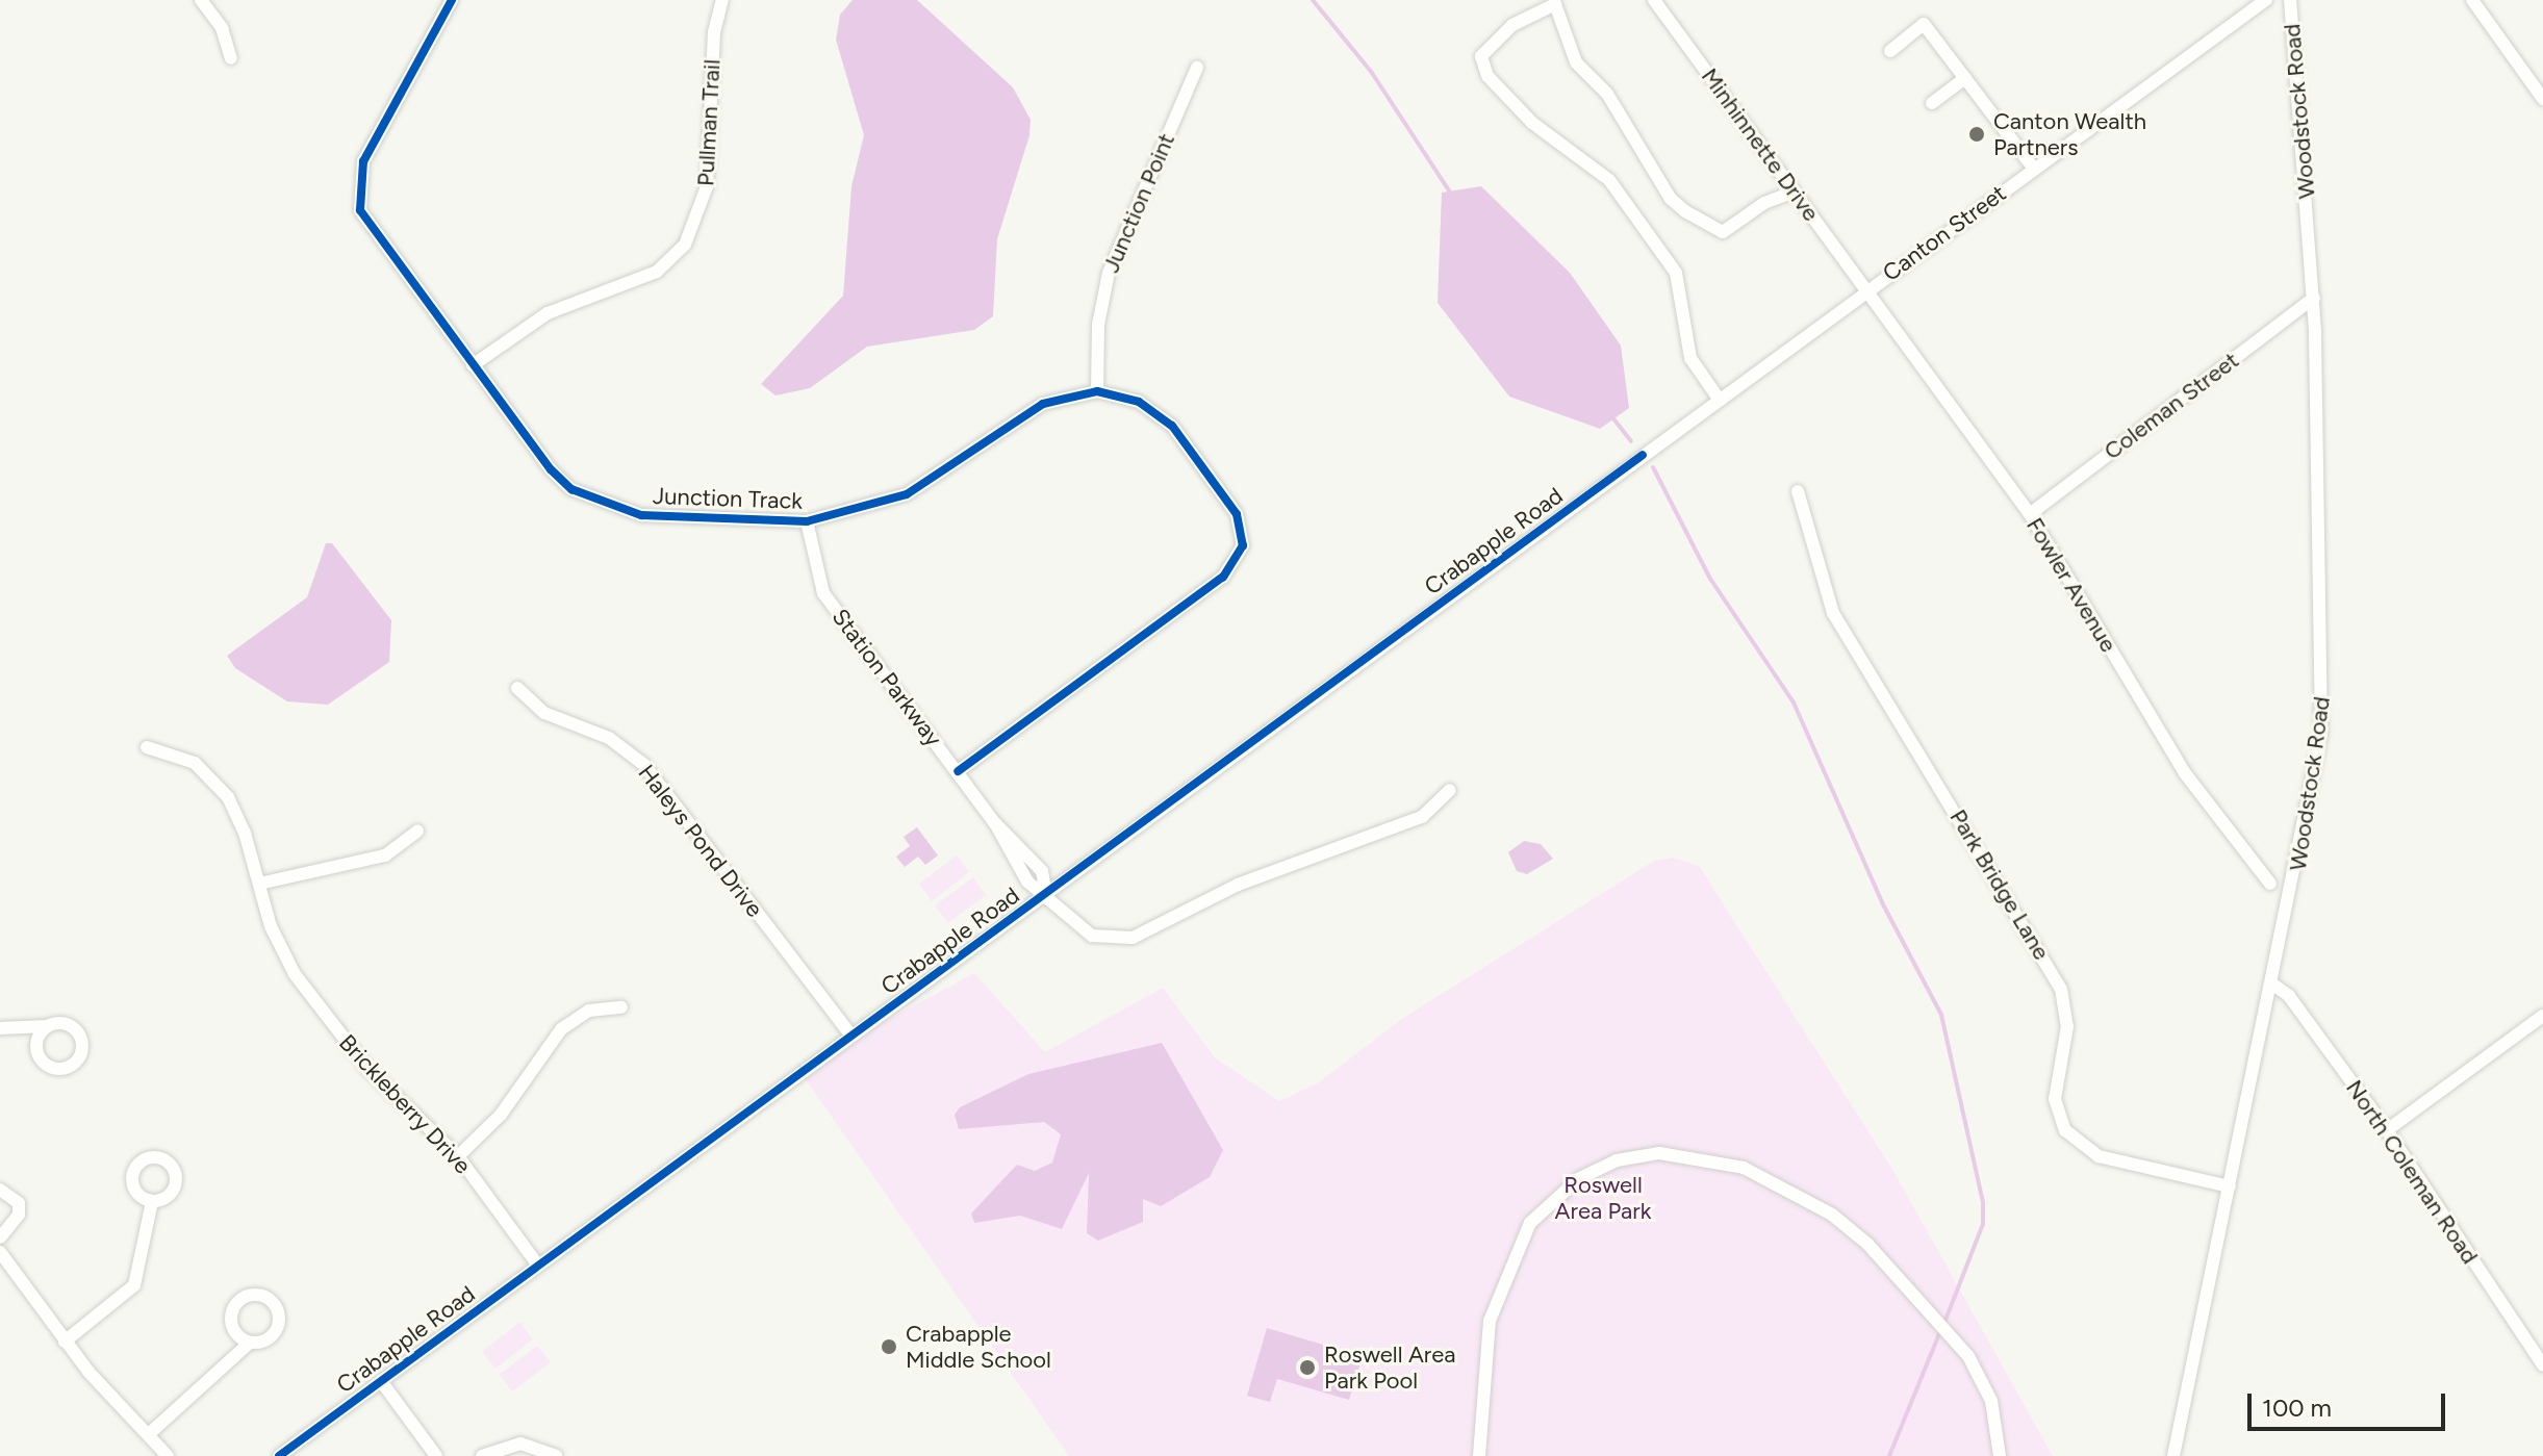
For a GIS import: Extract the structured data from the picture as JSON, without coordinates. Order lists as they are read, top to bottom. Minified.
{"streets":{"street":["Woodstock Road","Pullman Trail","Minhinnette Drive","Junction Point","Canton Street","Coleman Street","Junction Track","Crabapple Road","Fowler Avenue","Station Parkway","Haleys Pond Drive","Park Bridge Lane","Brickleberry Drive","North Coleman Road"]},"crossings":[["Woodstock Road","Coleman Street"],["Woodstock Road","Park Bridge Lane"],["Woodstock Road","North Coleman Road"],["Pullman Trail","Junction Track"],["Minhinnette Drive","Canton Street"],["Minhinnette Drive","Crabapple Road"],["Minhinnette Drive","Fowler Avenue"],["Junction Point","Junction Track"],["Canton Street","Crabapple Road"],["Canton Street","Fowler Avenue"],["Coleman Street","Fowler Avenue"],["Junction Track","Station Parkway"],["Crabapple Road","Fowler Avenue"],["Crabapple Road","Station Parkway"],["Crabapple Road","Haleys Pond Drive"],["Crabapple Road","Brickleberry Drive"]],"parks":["Roswell Area Park"],"places":["Canton Wealth Partners","Crabapple Middle School","Roswell Area Park Pool"],"scale_bar":"100 m"}
